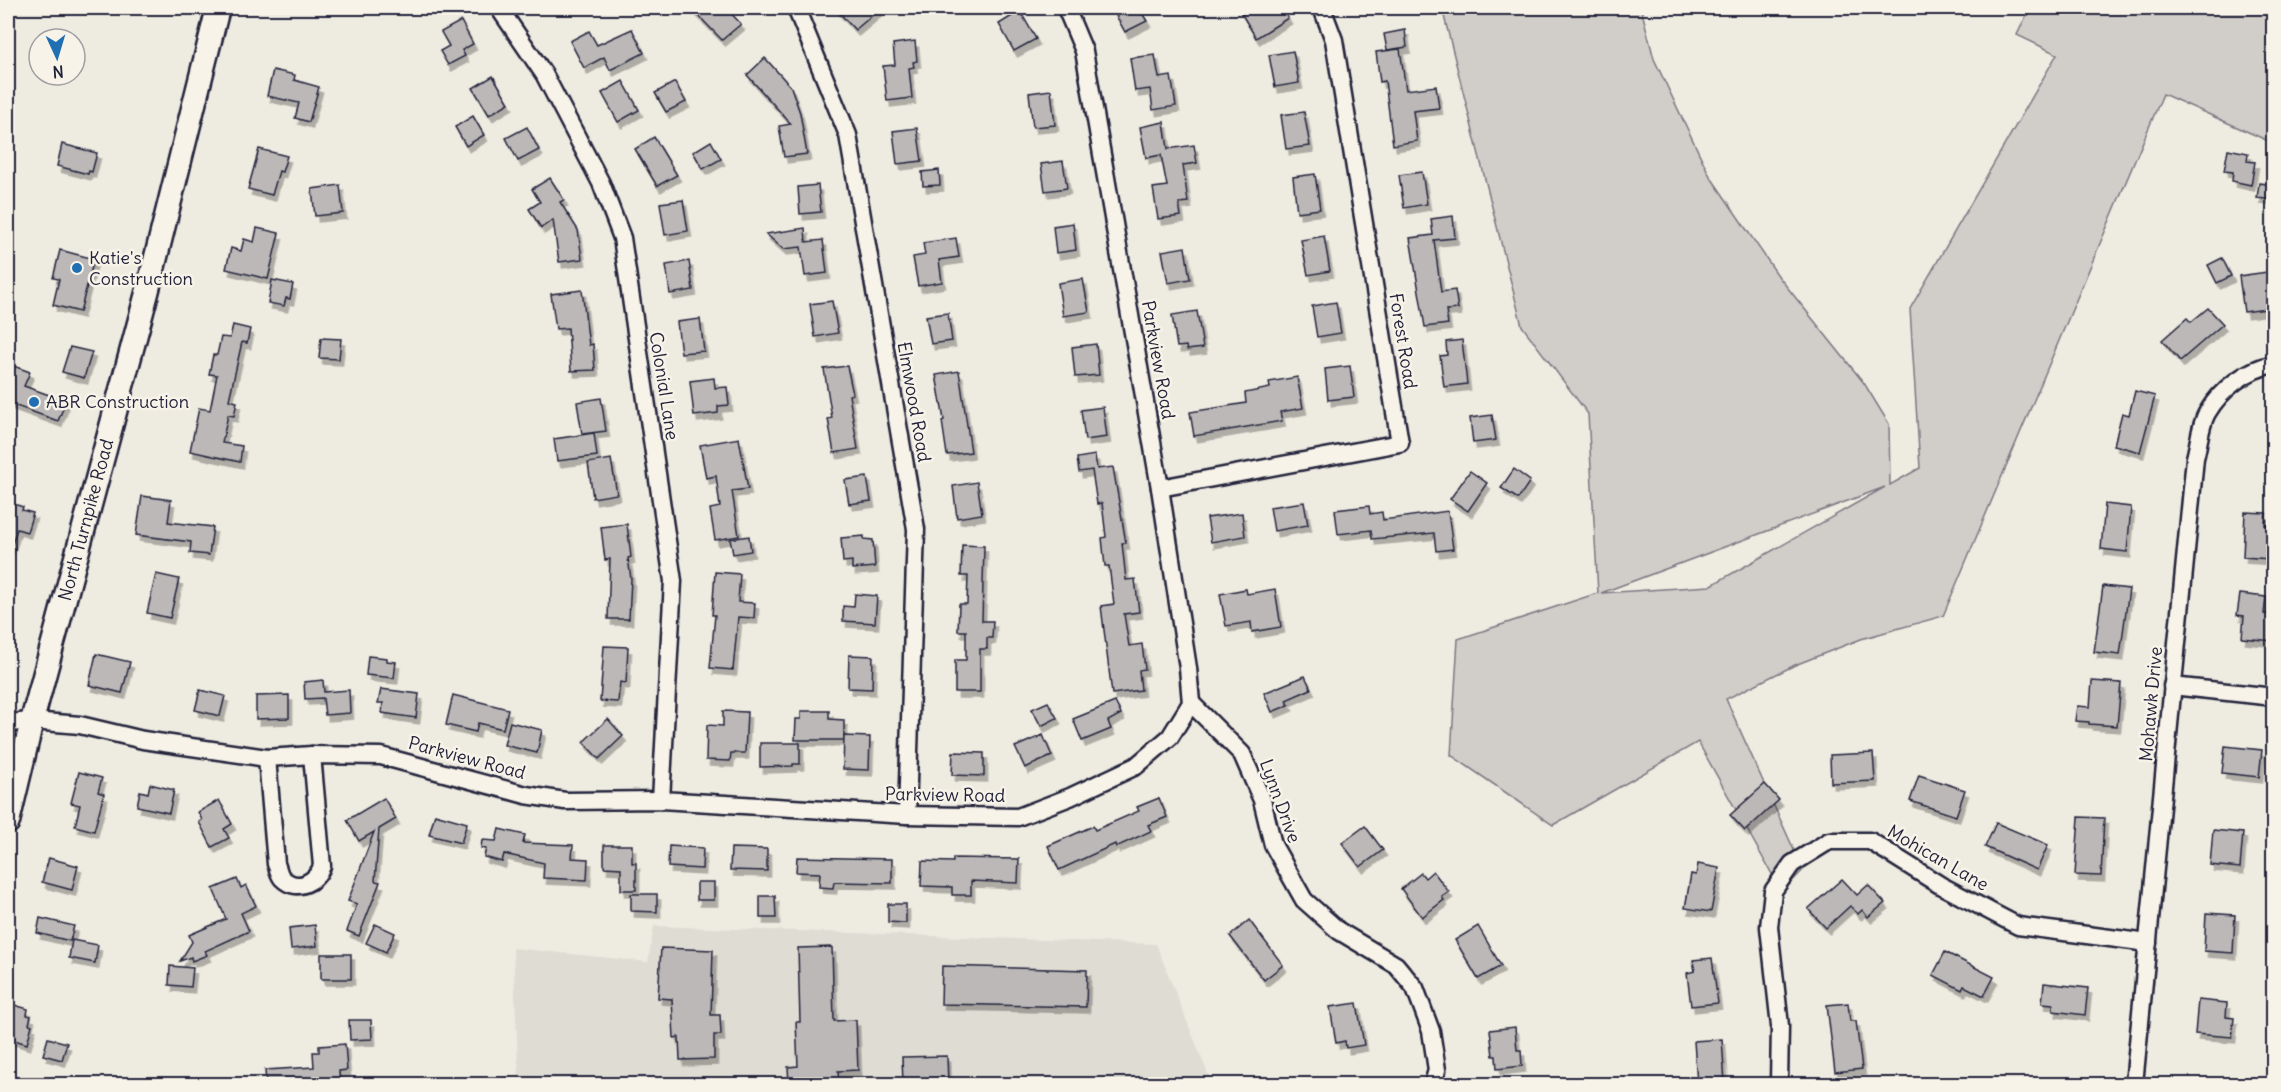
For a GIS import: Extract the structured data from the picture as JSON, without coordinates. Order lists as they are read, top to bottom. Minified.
{"streets":{"main road":["North Turnpike Road"],"street":["Forest Road","Parkview Road","Colonial Lane","Elmwood Road","Mohawk Drive","Lynn Drive","Mohican Lane"]},"crossings":[["Forest Road","Parkview Road"],["Parkview Road","Colonial Lane"],["Parkview Road","Elmwood Road"],["Parkview Road","North Turnpike Road"],["Parkview Road","Lynn Drive"],["Mohawk Drive","Mohican Lane"]],"places":["Katie's Construction","ABR Construction"],"north":"bottom"}
